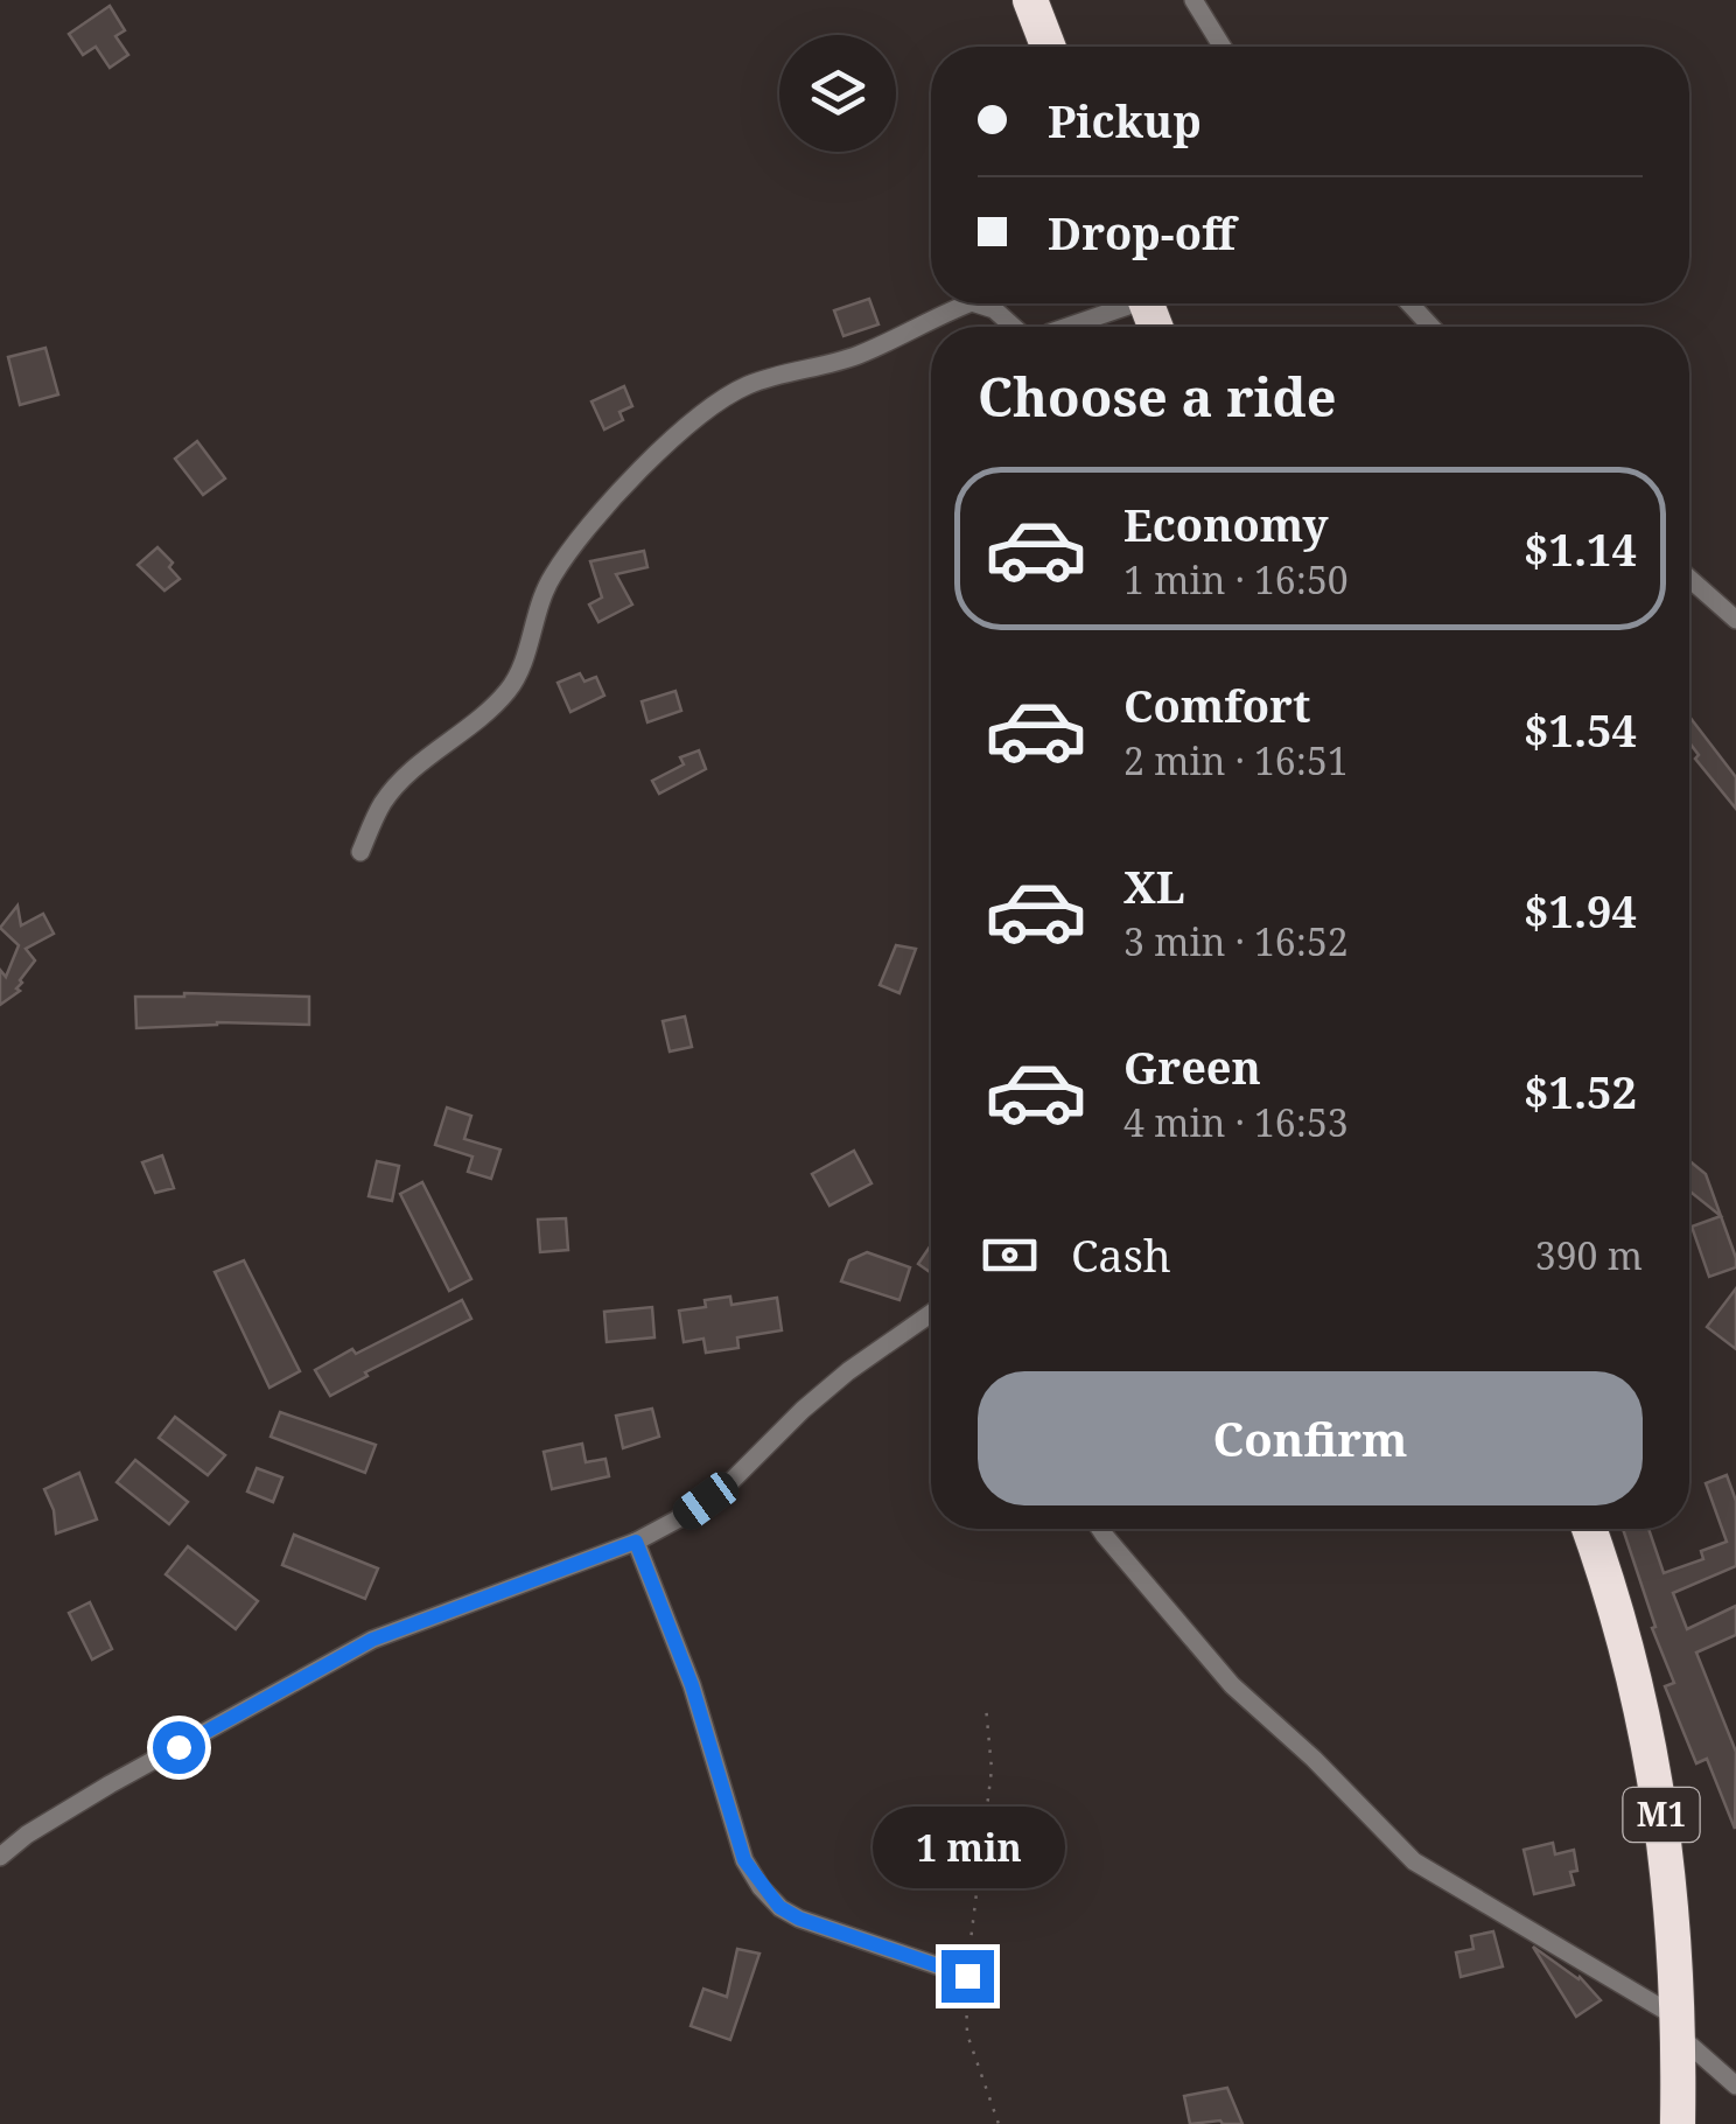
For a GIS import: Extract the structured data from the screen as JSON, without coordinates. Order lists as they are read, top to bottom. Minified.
{"streets":{"highway":["M1"]},"page":{"banner":["Pickup","Drop-off"],"heading":"Choose a ride","list":[{"name":"Economy","note":"1 min · 16:50","value":"$1.14"},{"name":"Comfort","note":"2 min · 16:51","value":"$1.54"},{"name":"XL","note":"3 min · 16:52","value":"$1.94"},{"name":"Green","note":"4 min · 16:53","value":"$1.52"}],"pay":["Cash","390 m"],"buttons":"Confirm","bubble":"1 min"}}
